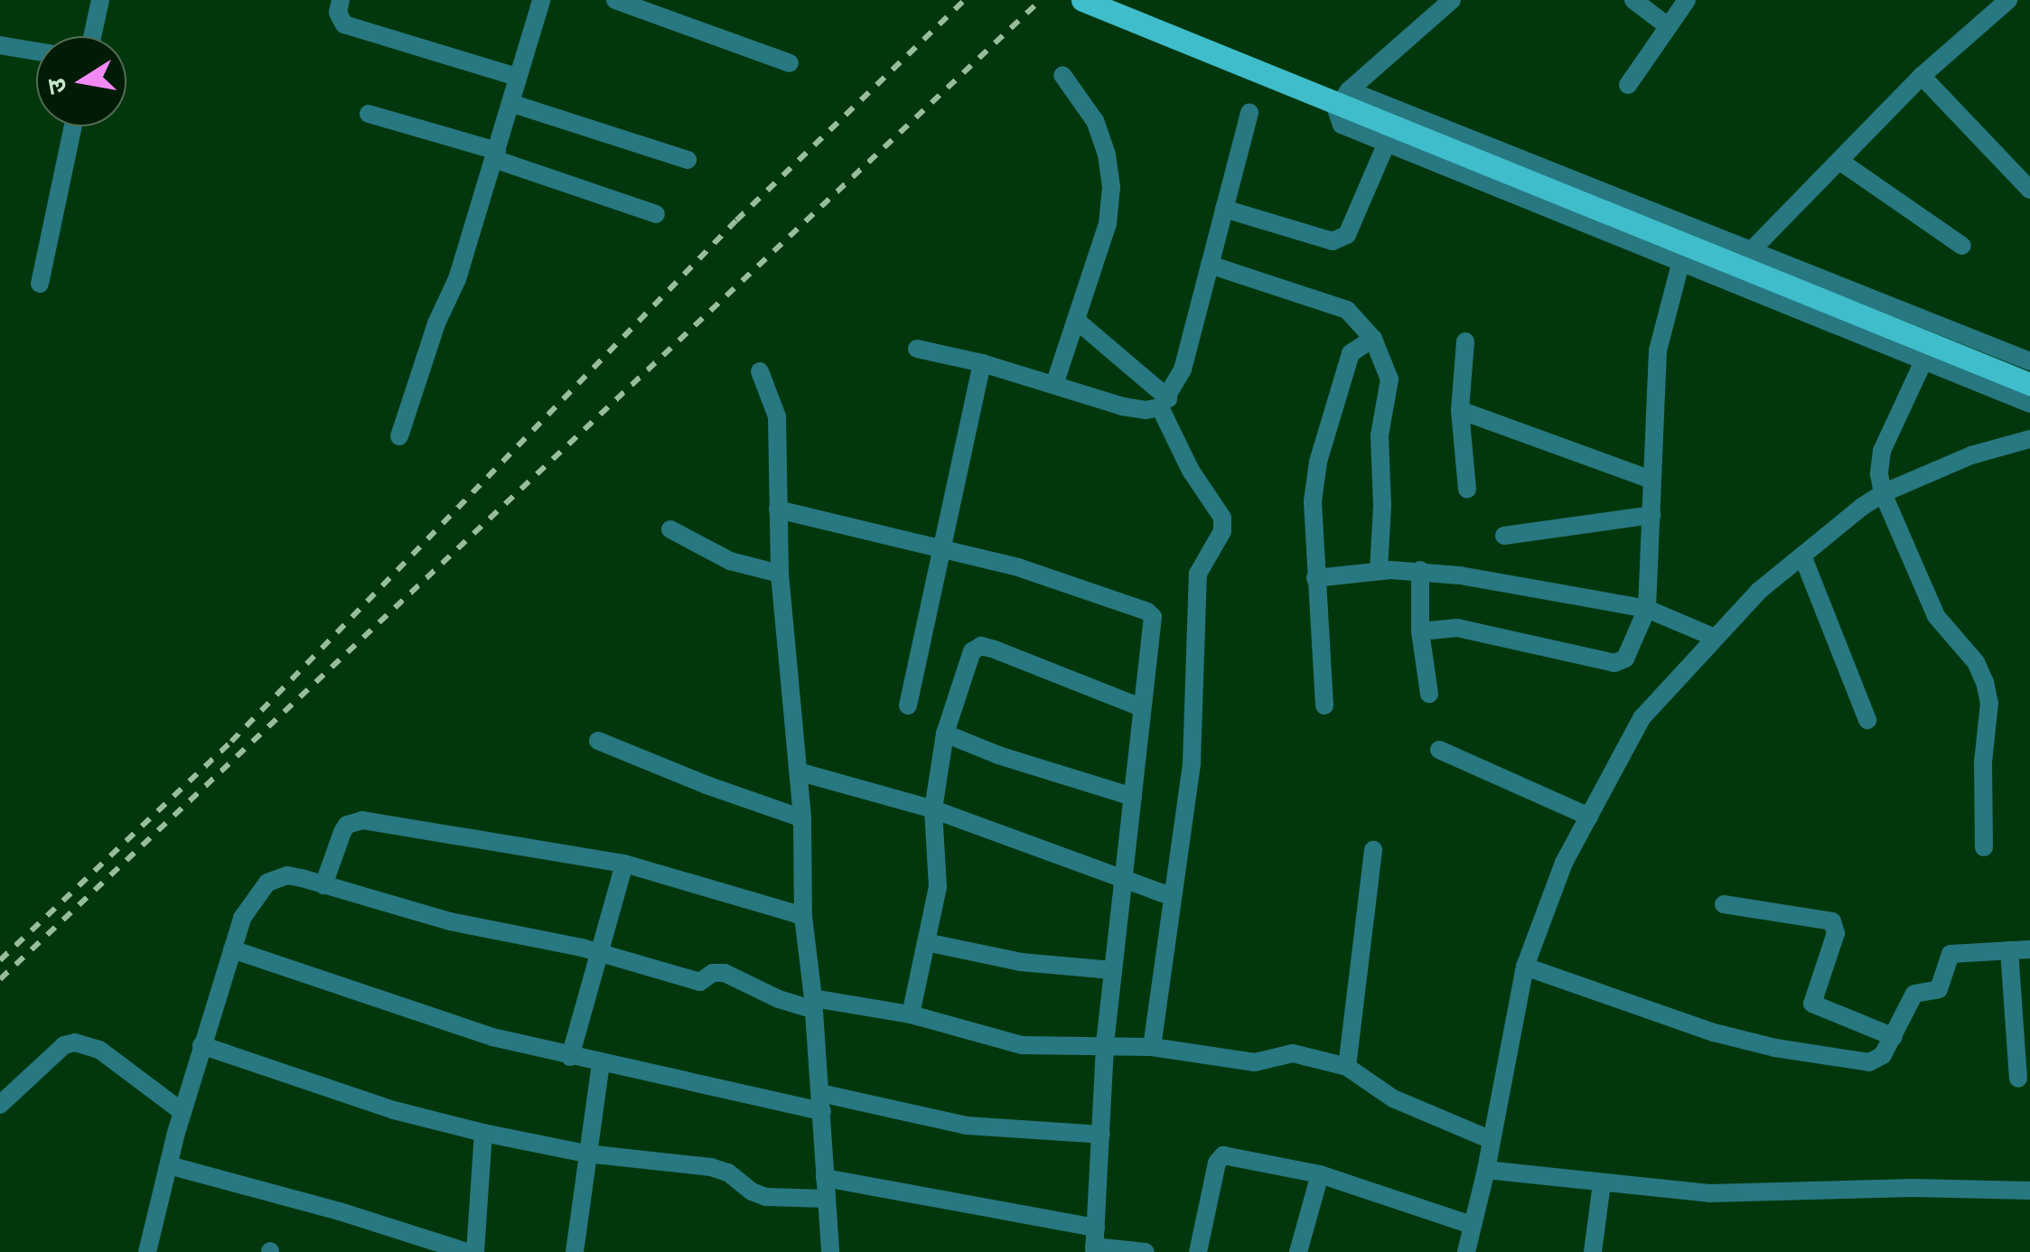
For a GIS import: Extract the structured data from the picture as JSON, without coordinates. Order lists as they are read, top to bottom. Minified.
{"north":"left"}
